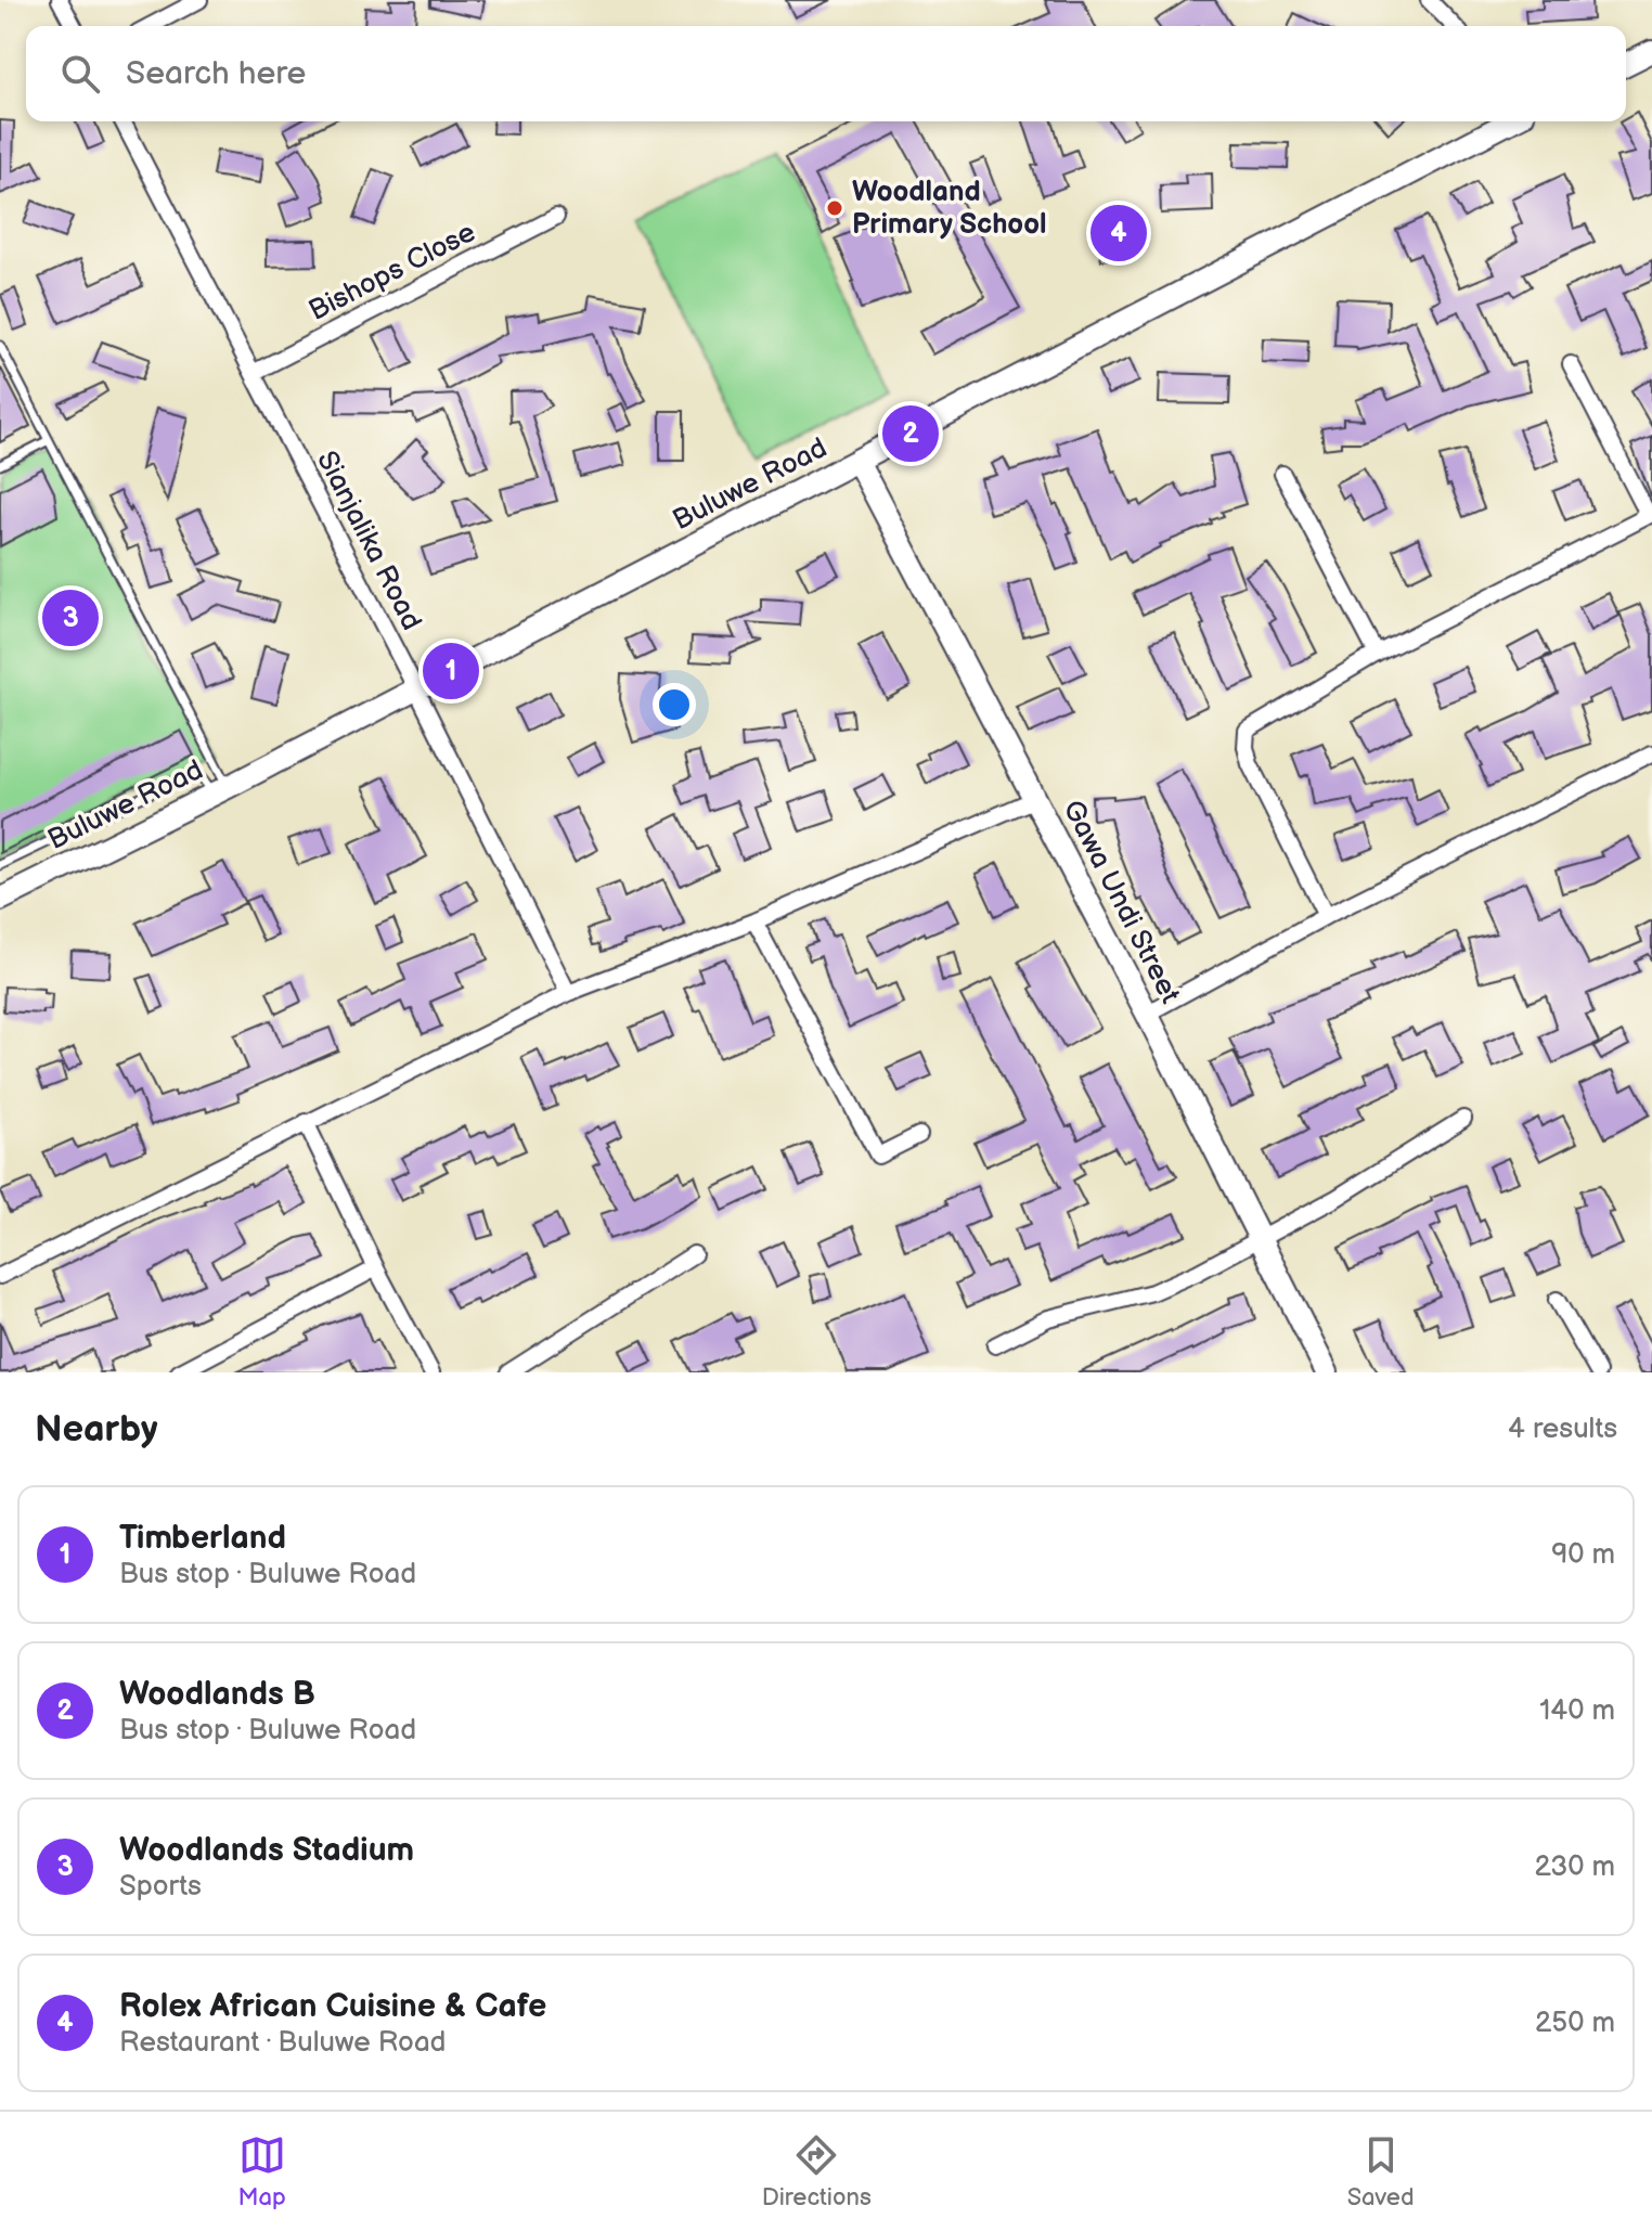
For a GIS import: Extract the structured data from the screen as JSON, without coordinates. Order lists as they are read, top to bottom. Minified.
{"streets":{"street":["Bishops Close","Buluwe Road","Sianjalika Road","Gawa Undi Street"]},"crossings":[["Bishops Close","Sianjalika Road"],["Buluwe Road","Sianjalika Road"],["Buluwe Road","Gawa Undi Street"]],"places":["Woodland Primary School"],"page":{"search":"Search here","pins":["4","2","3","1"],"heading":["Nearby","4 results"],"list":[{"mark":"1","name":"Timberland","note":"Bus stop · Buluwe Road","value":"90 m"},{"mark":"2","name":"Woodlands B","note":"Bus stop · Buluwe Road","value":"140 m"},{"mark":"3","name":"Woodlands Stadium","note":"Sports","value":"230 m"},{"mark":"4","name":"Rolex African Cuisine & Cafe","note":"Restaurant · Buluwe Road","value":"250 m"}],"nav":["Map","Directions","Saved"]}}
